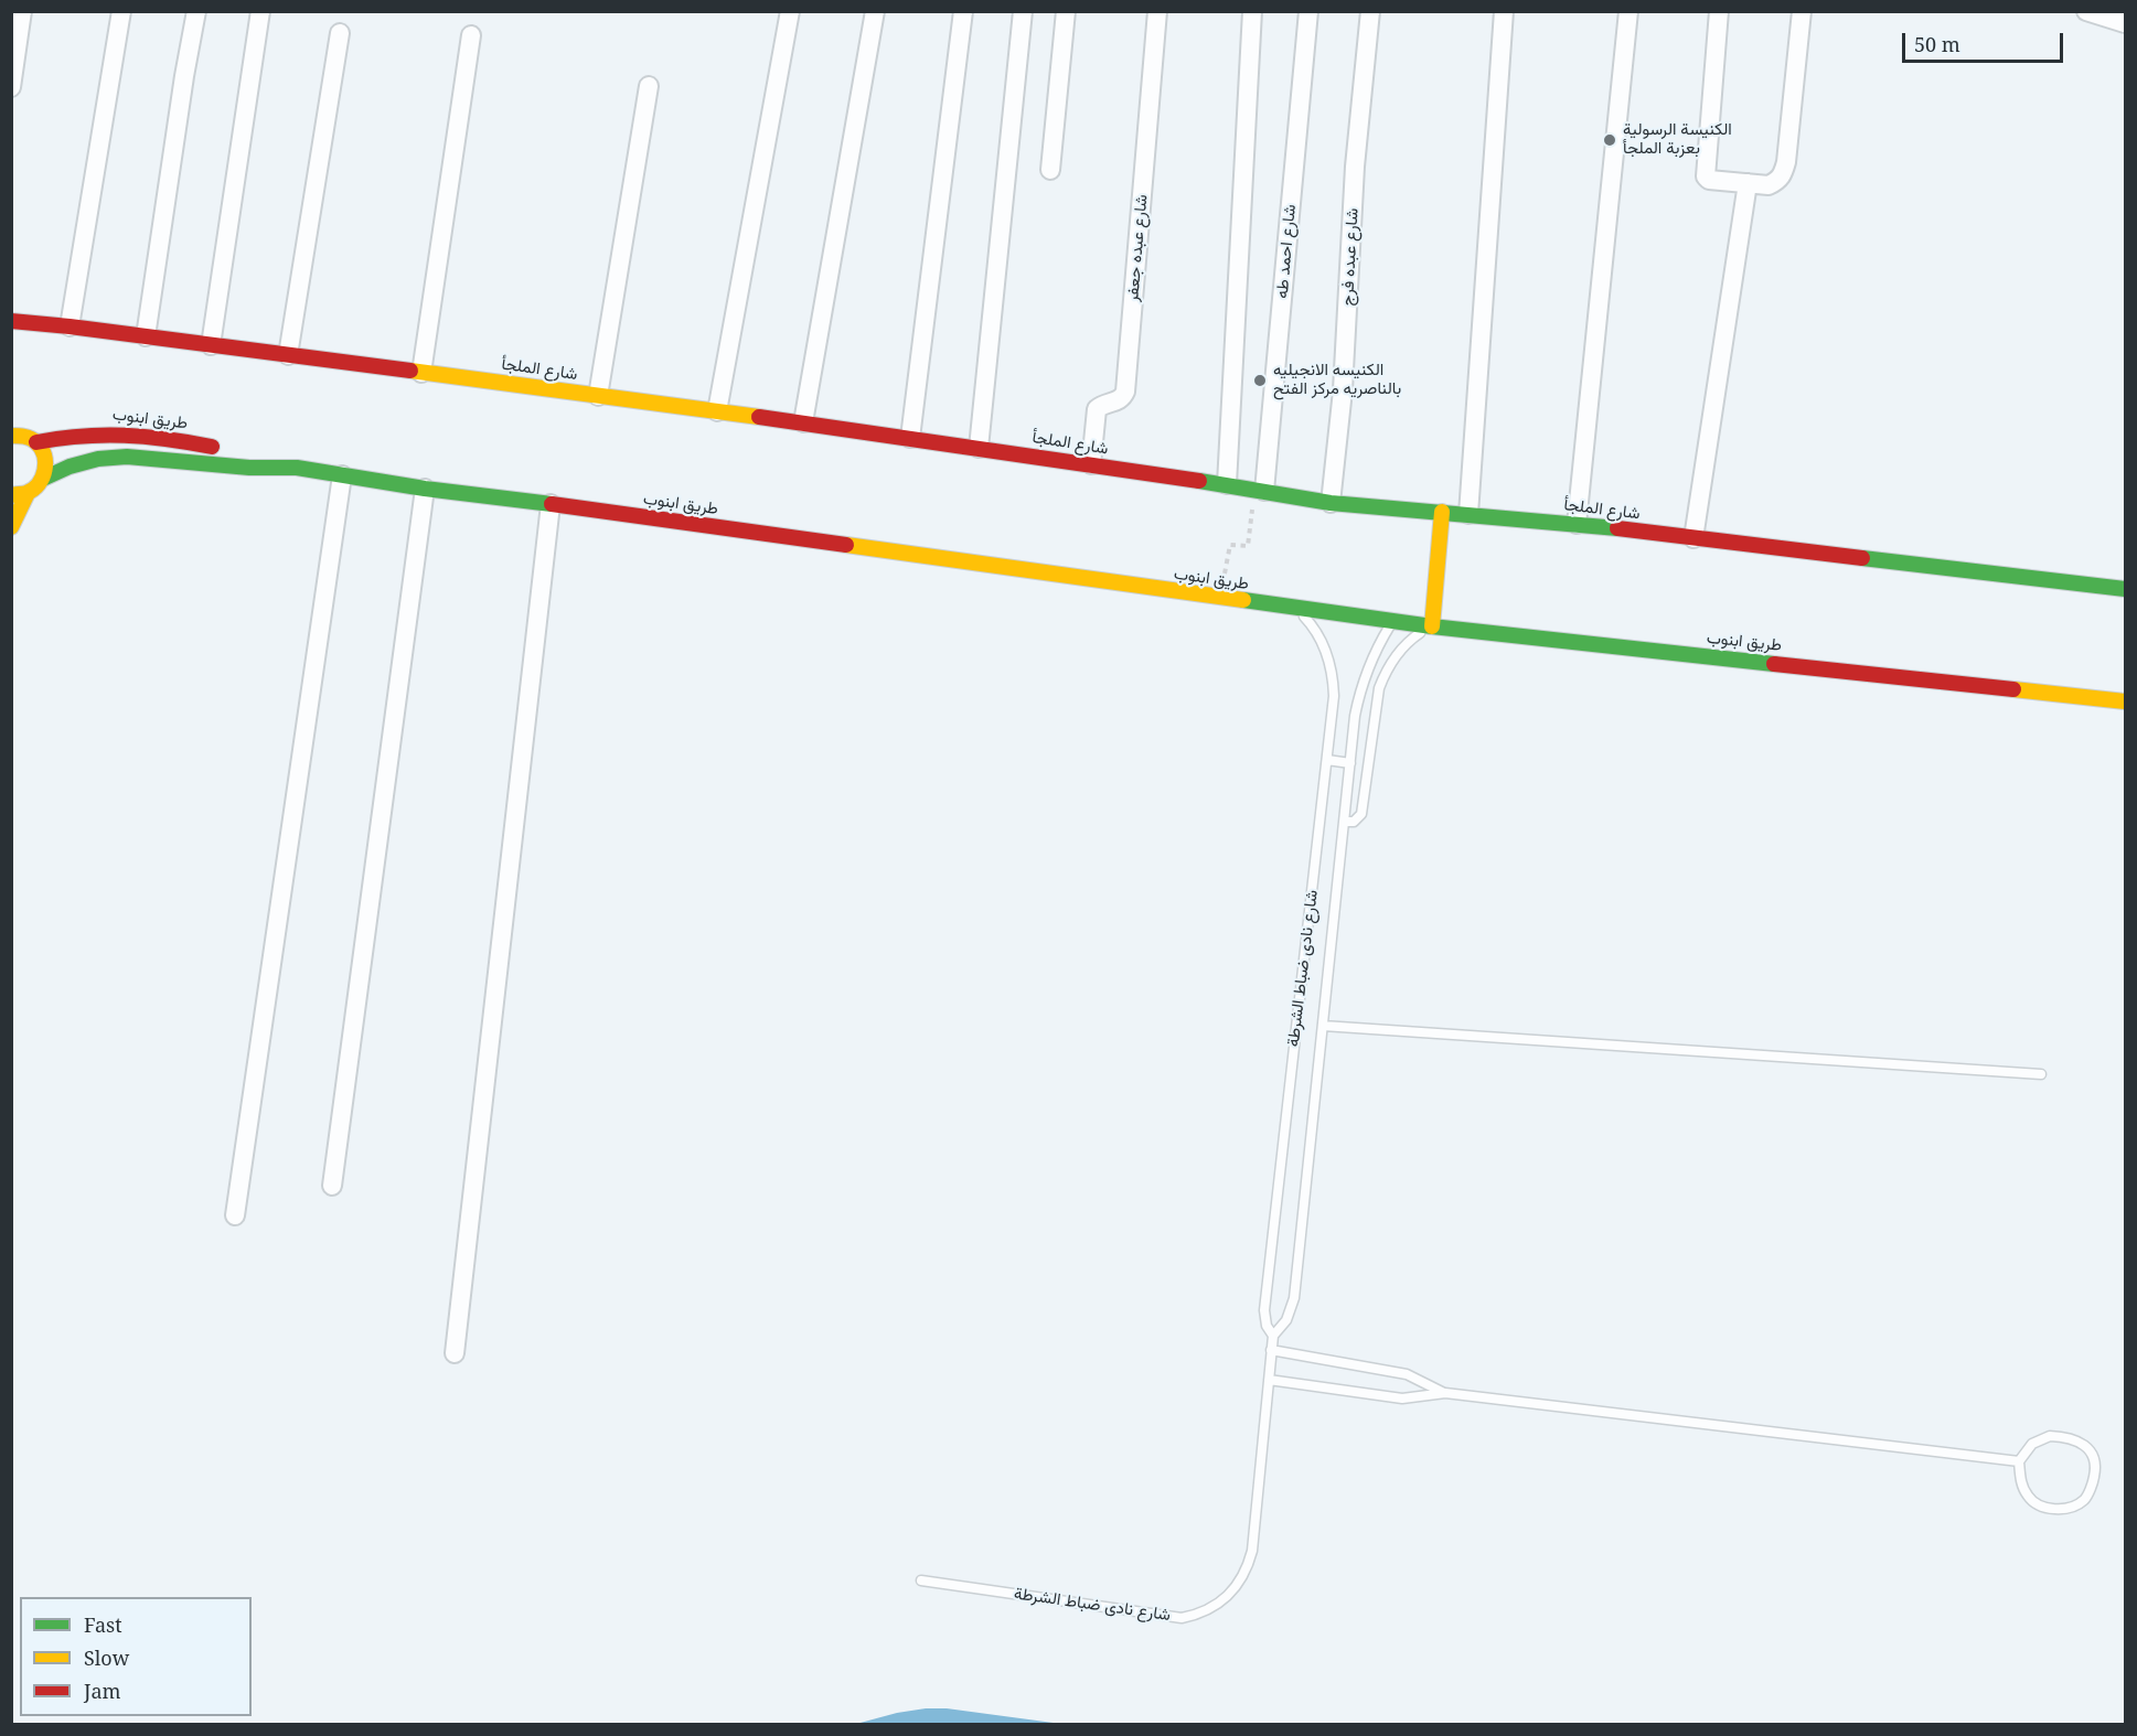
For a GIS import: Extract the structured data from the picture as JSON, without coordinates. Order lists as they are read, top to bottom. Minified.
{"streets":{"main road":["شارع الملجأ","طريق ابنوب"],"street":["شارع عبده جعفر","شارع احمد طه","شارع عبده فرج"],"lane":["شارع نادى ضباط الشرطة"]},"crossings":[["شارع عبده جعفر","شارع الملجأ"],["شارع احمد طه","شارع الملجأ"],["شارع عبده فرج","شارع الملجأ"],["طريق ابنوب","شارع نادى ضباط الشرطة"]],"places":["الكنيسة الرسولية بعزبة الملجأ","الكنيسه الانجيليه بالناصريه مركز الفتح"],"legend":["Fast","Slow","Jam"],"scale_bar":"50 m"}
